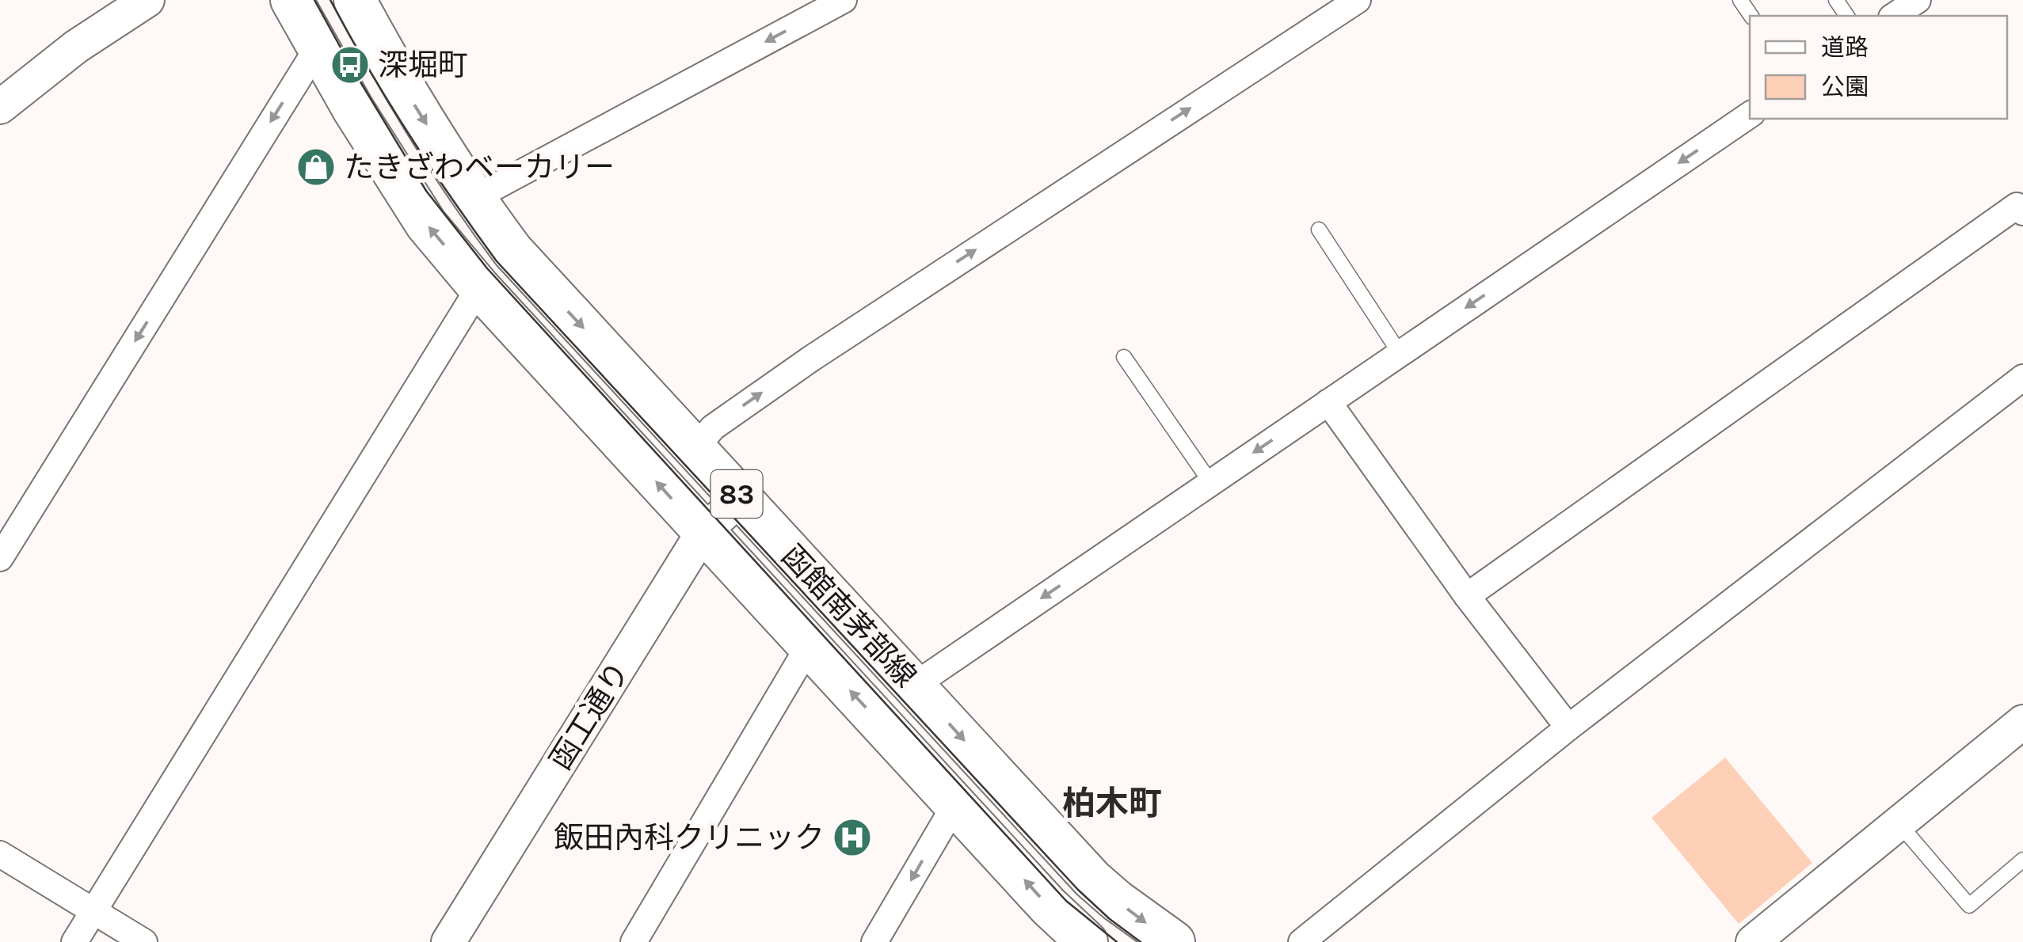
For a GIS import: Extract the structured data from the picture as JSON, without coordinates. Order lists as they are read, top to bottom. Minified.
{"streets":{"main road":["83","函館南茅部線"],"street":["函工通り"]},"crossings":[["函館南茅部線","函工通り"]],"districts":["柏木町"],"places":{"bus stop":["深堀町"],"shop":["たきざわベーカリー"],"hospital":["飯田內科クリニック"]},"legend":["道路","公園"]}
